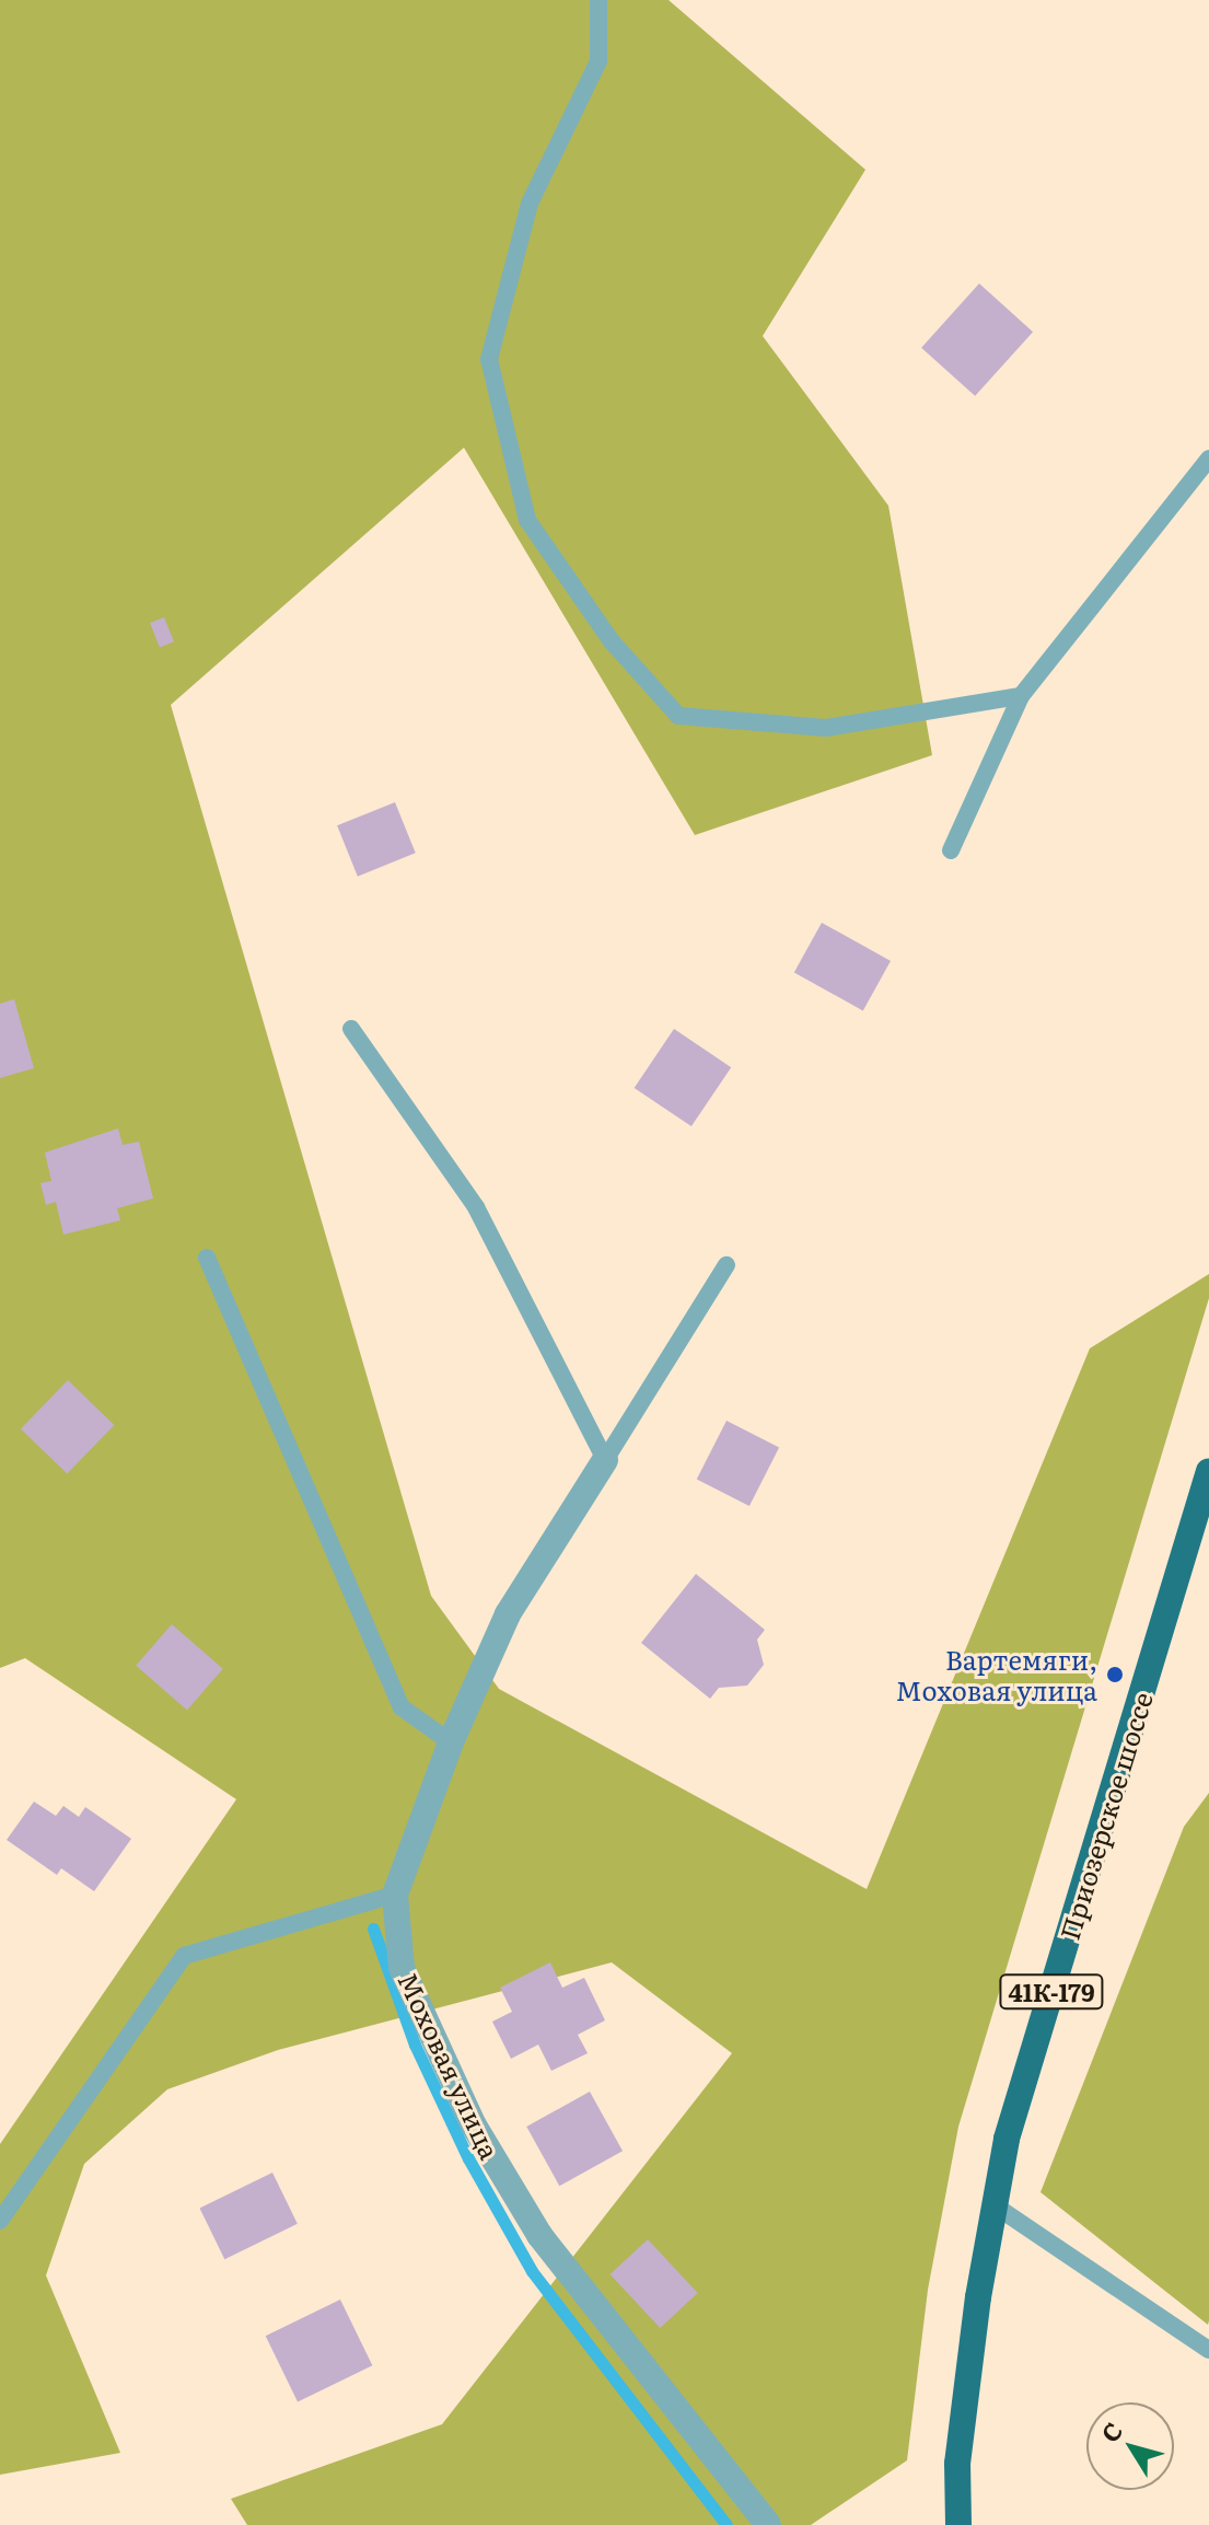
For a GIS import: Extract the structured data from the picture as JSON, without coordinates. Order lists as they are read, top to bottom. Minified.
{"streets":{"main road":["Приозерское шоссе","41К-179"],"street":["Моховая улица"]},"places":["Вартемяги, Моховая улица"],"north":"top left"}
